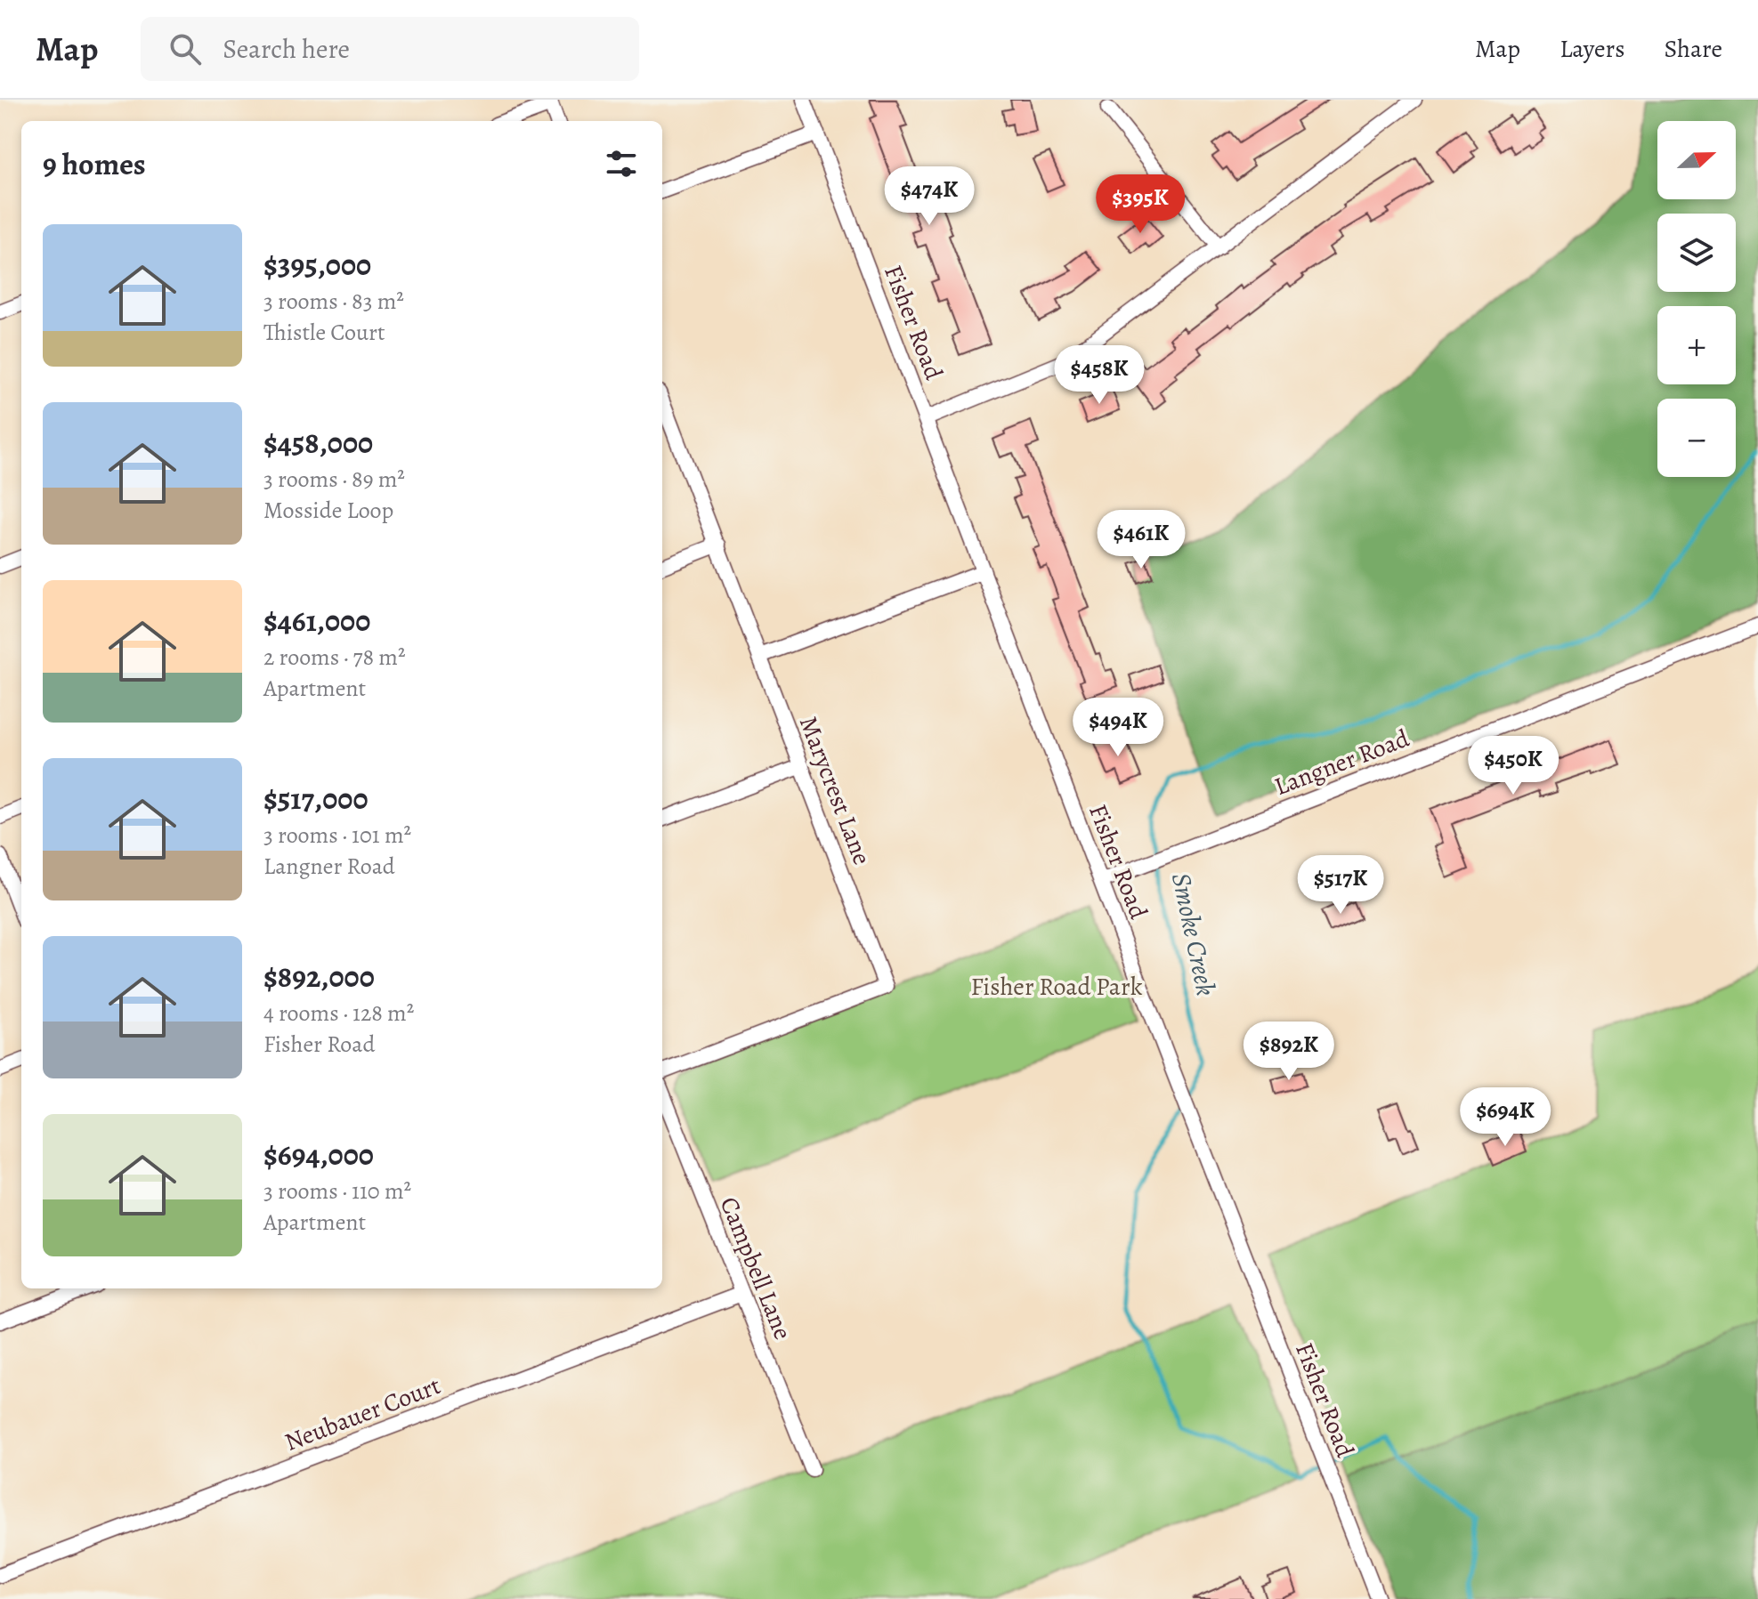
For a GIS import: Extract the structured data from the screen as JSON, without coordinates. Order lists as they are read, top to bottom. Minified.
{"streets":{"street":["Fisher Road","Langner Road","Marycrest Lane","Campbell Lane","Neubauer Court"]},"crossings":[["Fisher Road","Langner Road"],["Campbell Lane","Neubauer Court"]],"water":["Smoke Creek"],"parks":["Fisher Road Park"],"north":"right","page":{"header":"Map","search":"Search here","nav":["Map","Layers","Share"],"map_buttons":["+","−"],"heading":"9 homes","price":["$474K","$395K","$458K","$461K","$494K","$450K","$517K","$892K","$694K"],"list":[{"name":"$395,000","note":"3 rooms · 83 m² · Thistle Court"},{"name":"$458,000","note":"3 rooms · 89 m² · Mosside Loop"},{"name":"$461,000","note":"2 rooms · 78 m² · Apartment"},{"name":"$517,000","note":"3 rooms · 101 m² · Langner Road"},{"name":"$892,000","note":"4 rooms · 128 m² · Fisher Road"},{"name":"$694,000","note":"3 rooms · 110 m² · Apartment"}]}}
